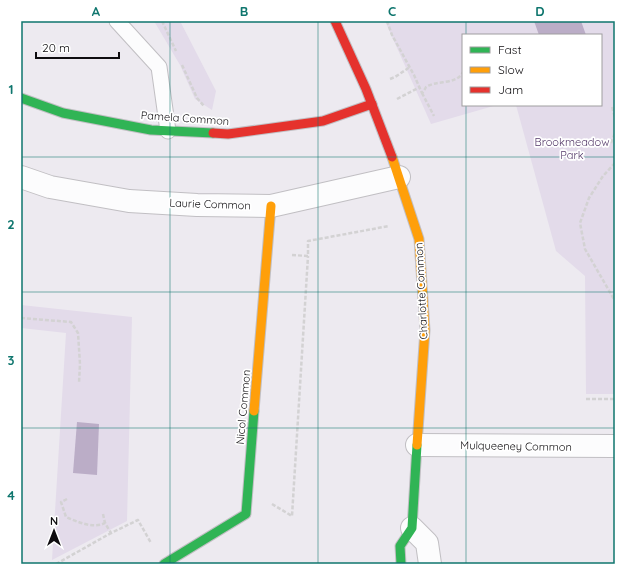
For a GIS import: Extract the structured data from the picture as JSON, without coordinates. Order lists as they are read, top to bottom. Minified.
{"streets":{"street":["Pamela Common","Laurie Common","Charlotte Common","Nicol Common","Mulqueeney Common"]},"crossings":[["Pamela Common","Charlotte Common"],["Laurie Common","Charlotte Common"],["Laurie Common","Nicol Common"],["Charlotte Common","Mulqueeney Common"]],"parks":["Brookmeadow Park"],"legend":["Fast","Slow","Jam"],"scale_bar":"20 m","north":"top","grid":{"columns":["A","B","C","D"],"rows":["1","2","3","4"]}}
